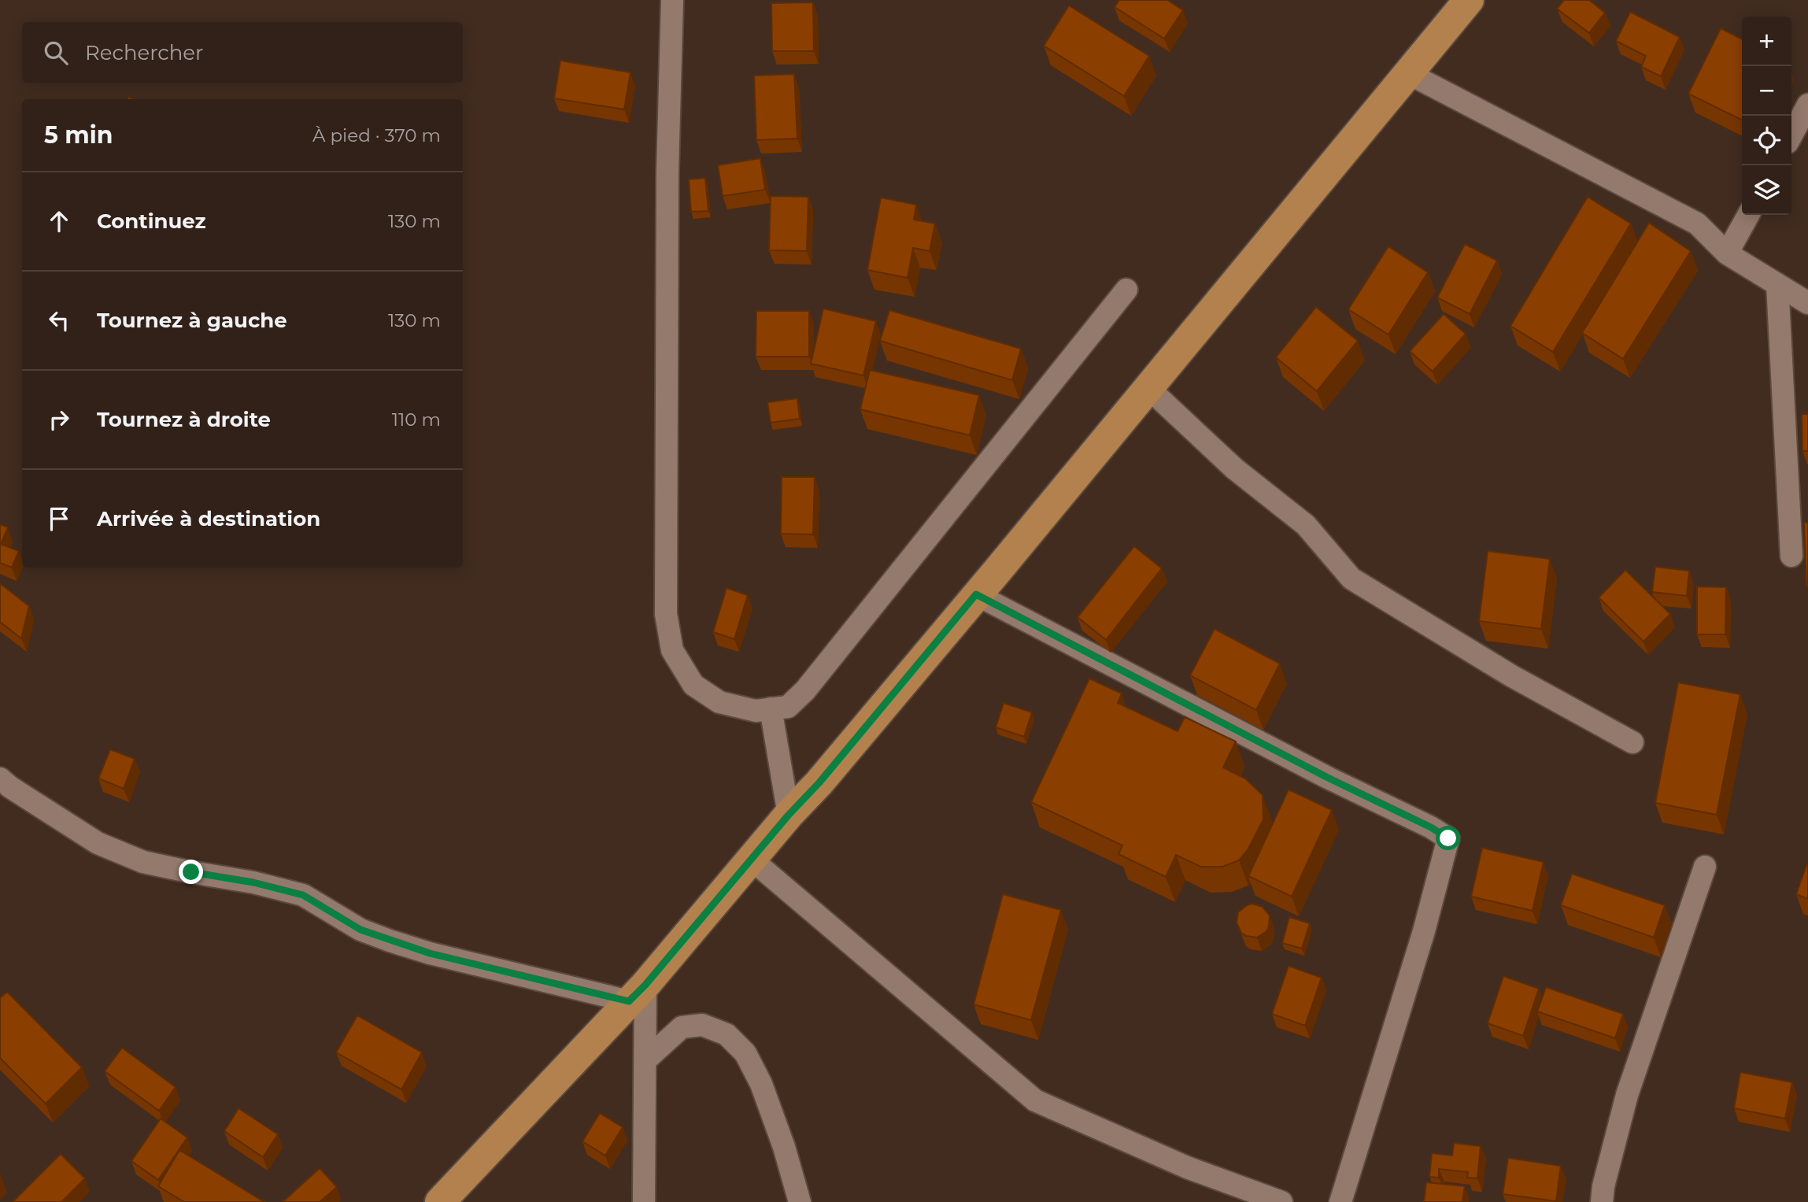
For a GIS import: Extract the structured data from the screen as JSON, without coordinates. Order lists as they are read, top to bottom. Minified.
{"page":{"map_buttons":["+","−"],"search":"Rechercher","heading":["5 min","À pied · 370 m"],"list":[["Continuez","130 m"],["Tournez à gauche","130 m"],["Tournez à droite","110 m"],"Arrivée à destination"]}}
